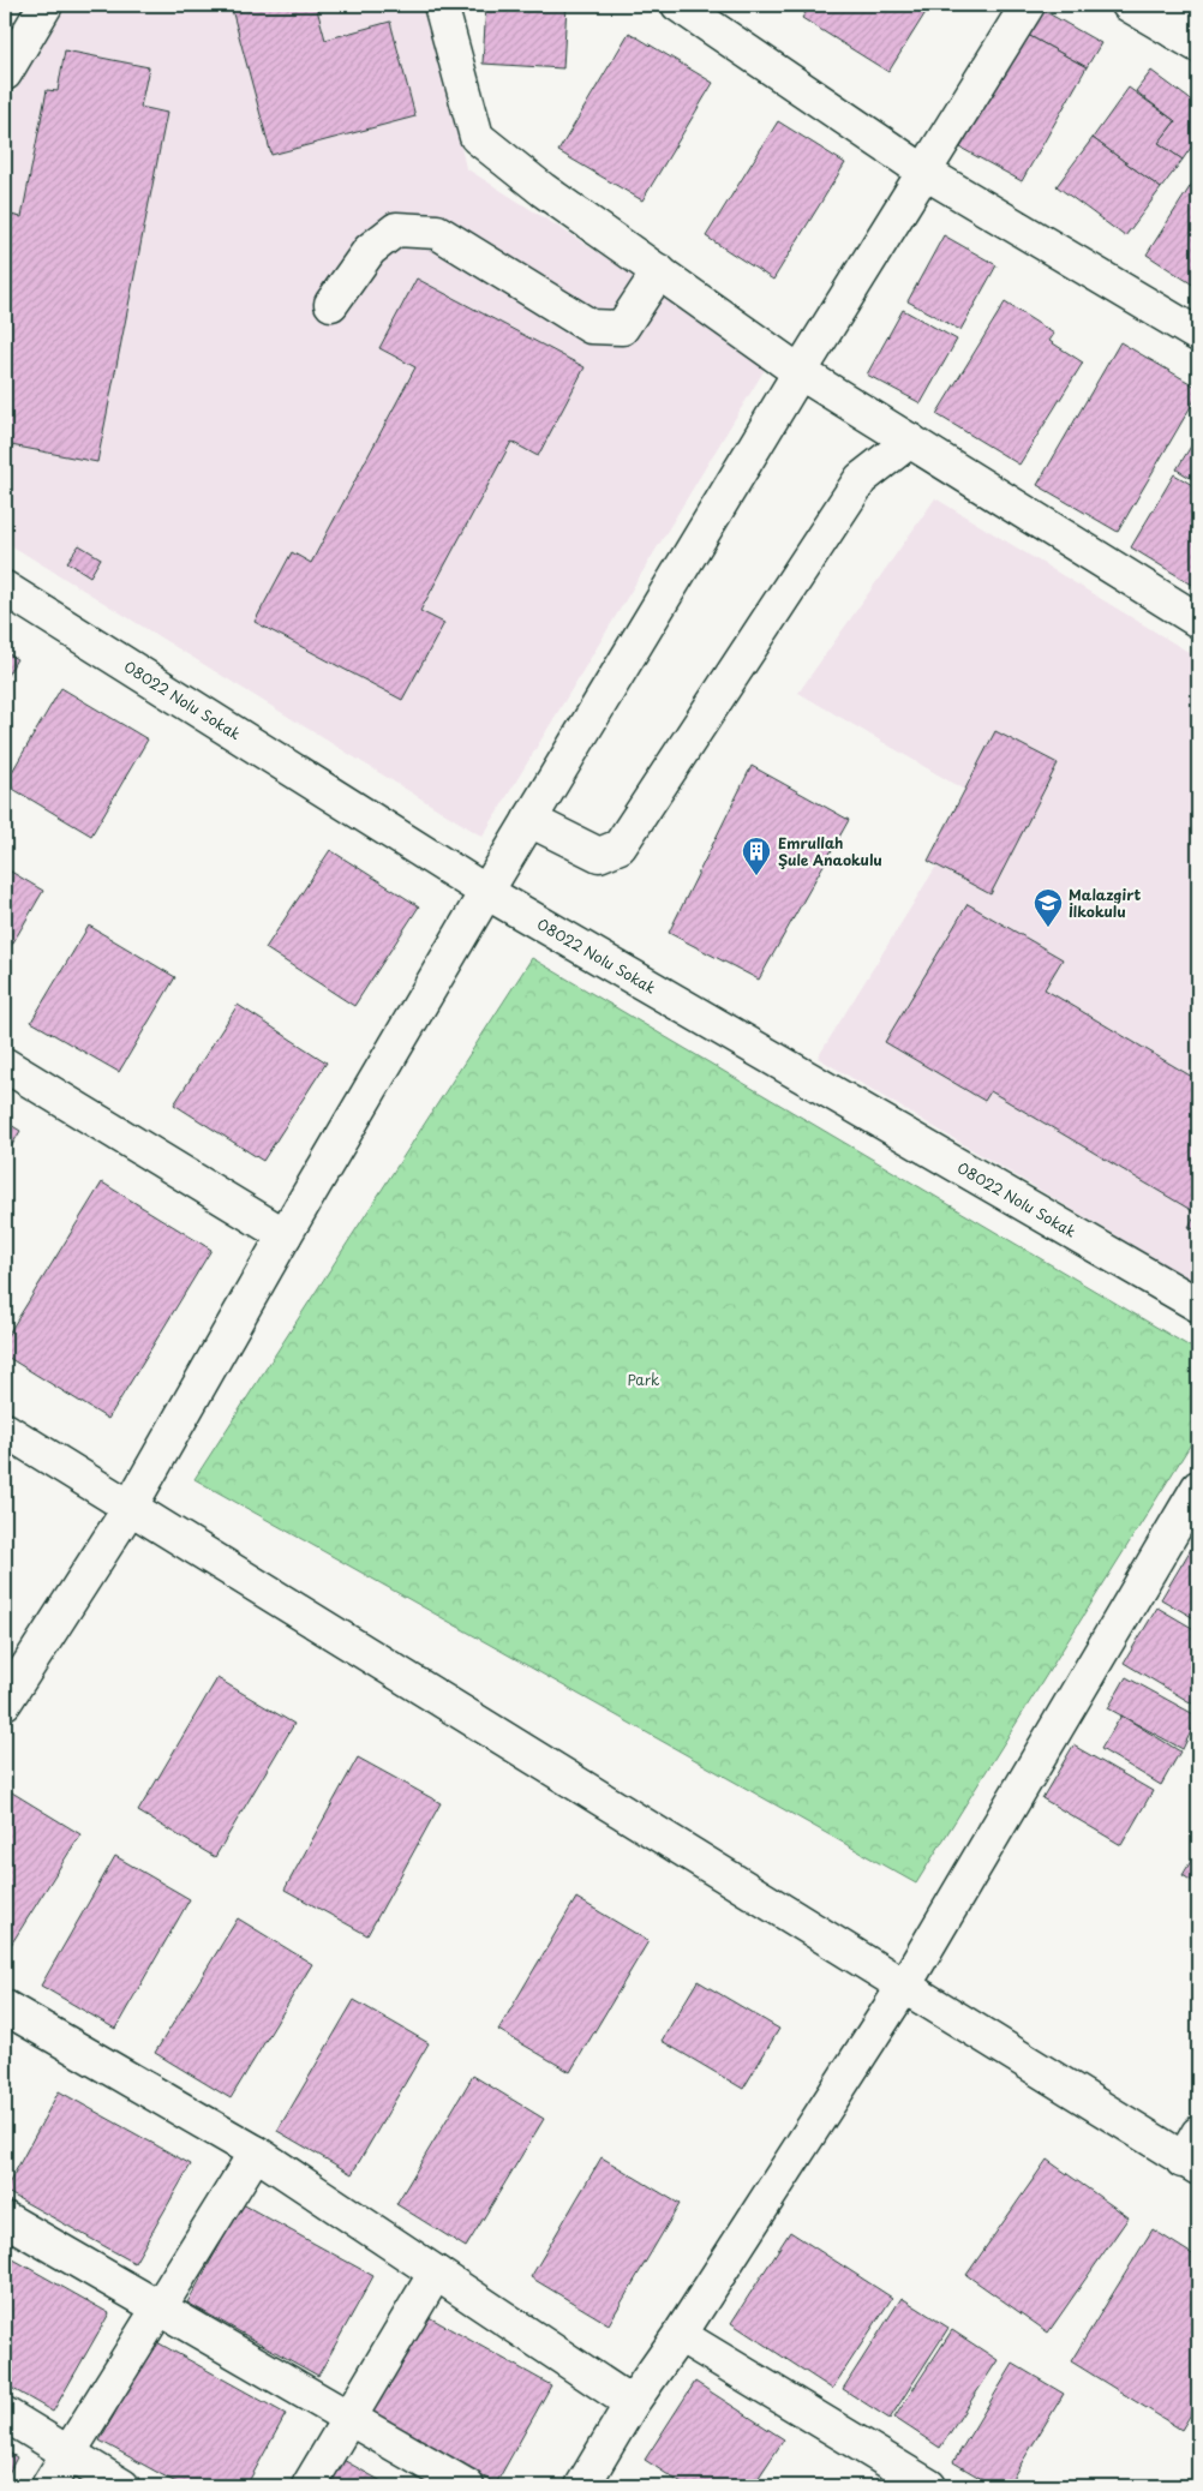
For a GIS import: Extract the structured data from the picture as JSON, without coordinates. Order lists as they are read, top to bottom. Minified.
{"streets":{"street":["08022 Nolu Sokak"]},"parks":["Park"],"places":{"building":["Emrullah Şule Anaokulu"],"school or university":["Malazgirt İlkokulu"]}}
